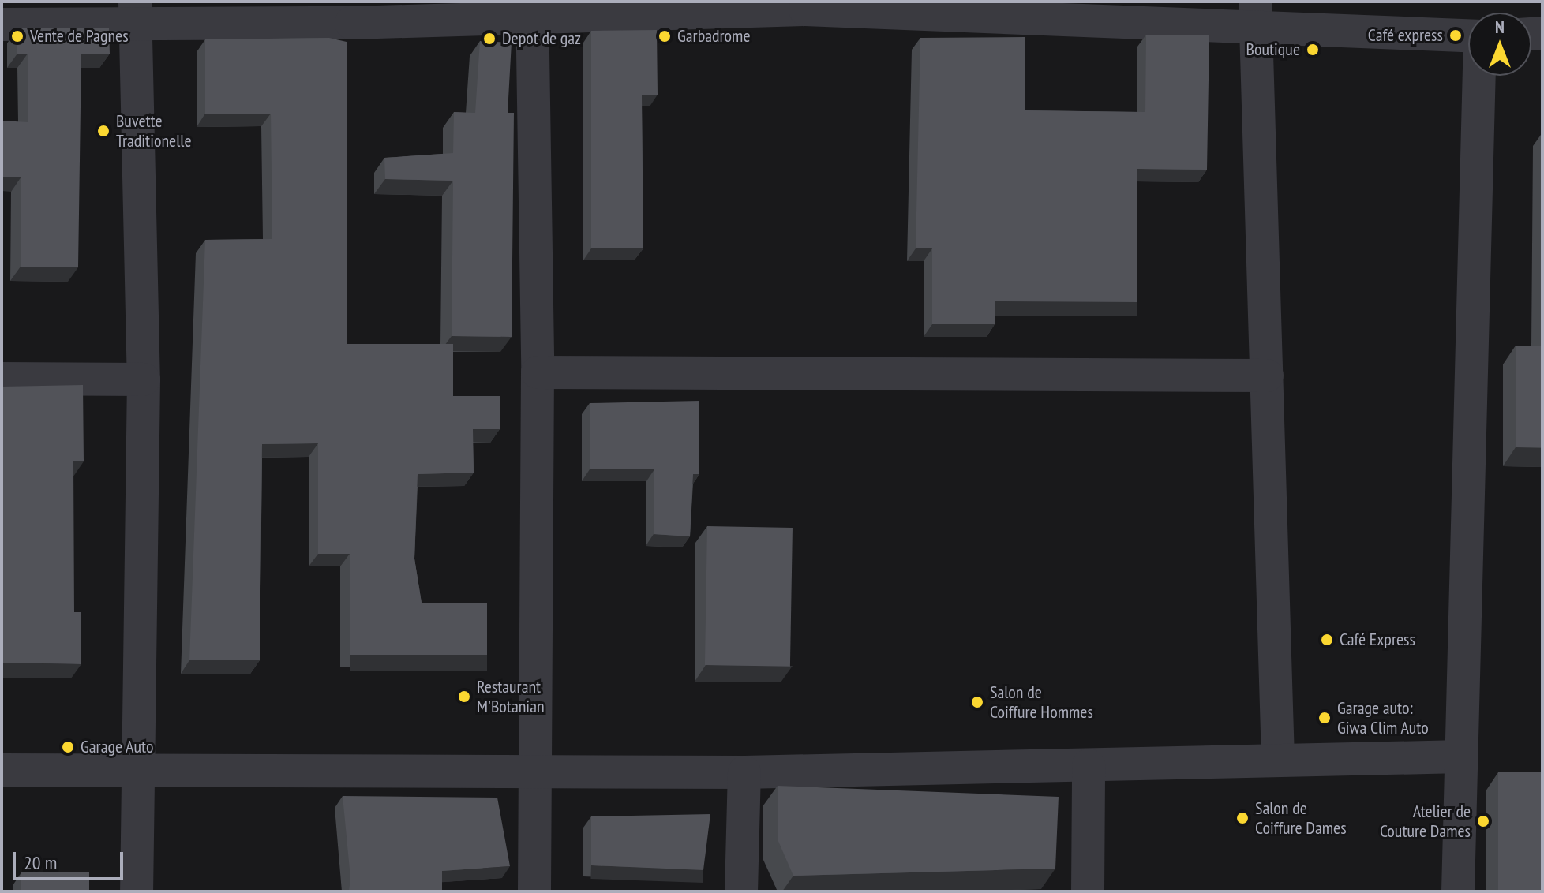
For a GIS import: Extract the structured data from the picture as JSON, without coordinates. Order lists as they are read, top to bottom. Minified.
{"places":["Café express","Vente de Pagnes","Garbadrome","Depot de gaz","Boutique","Buvette Traditionelle","Café Express","Restaurant M'Botanian","Salon de Coiffure Hommes","Garage auto: Giwa Clim Auto","Garage Auto","Salon de Coiffure Dames","Atelier de Couture Dames"],"scale_bar":"20 m","north":"top"}
